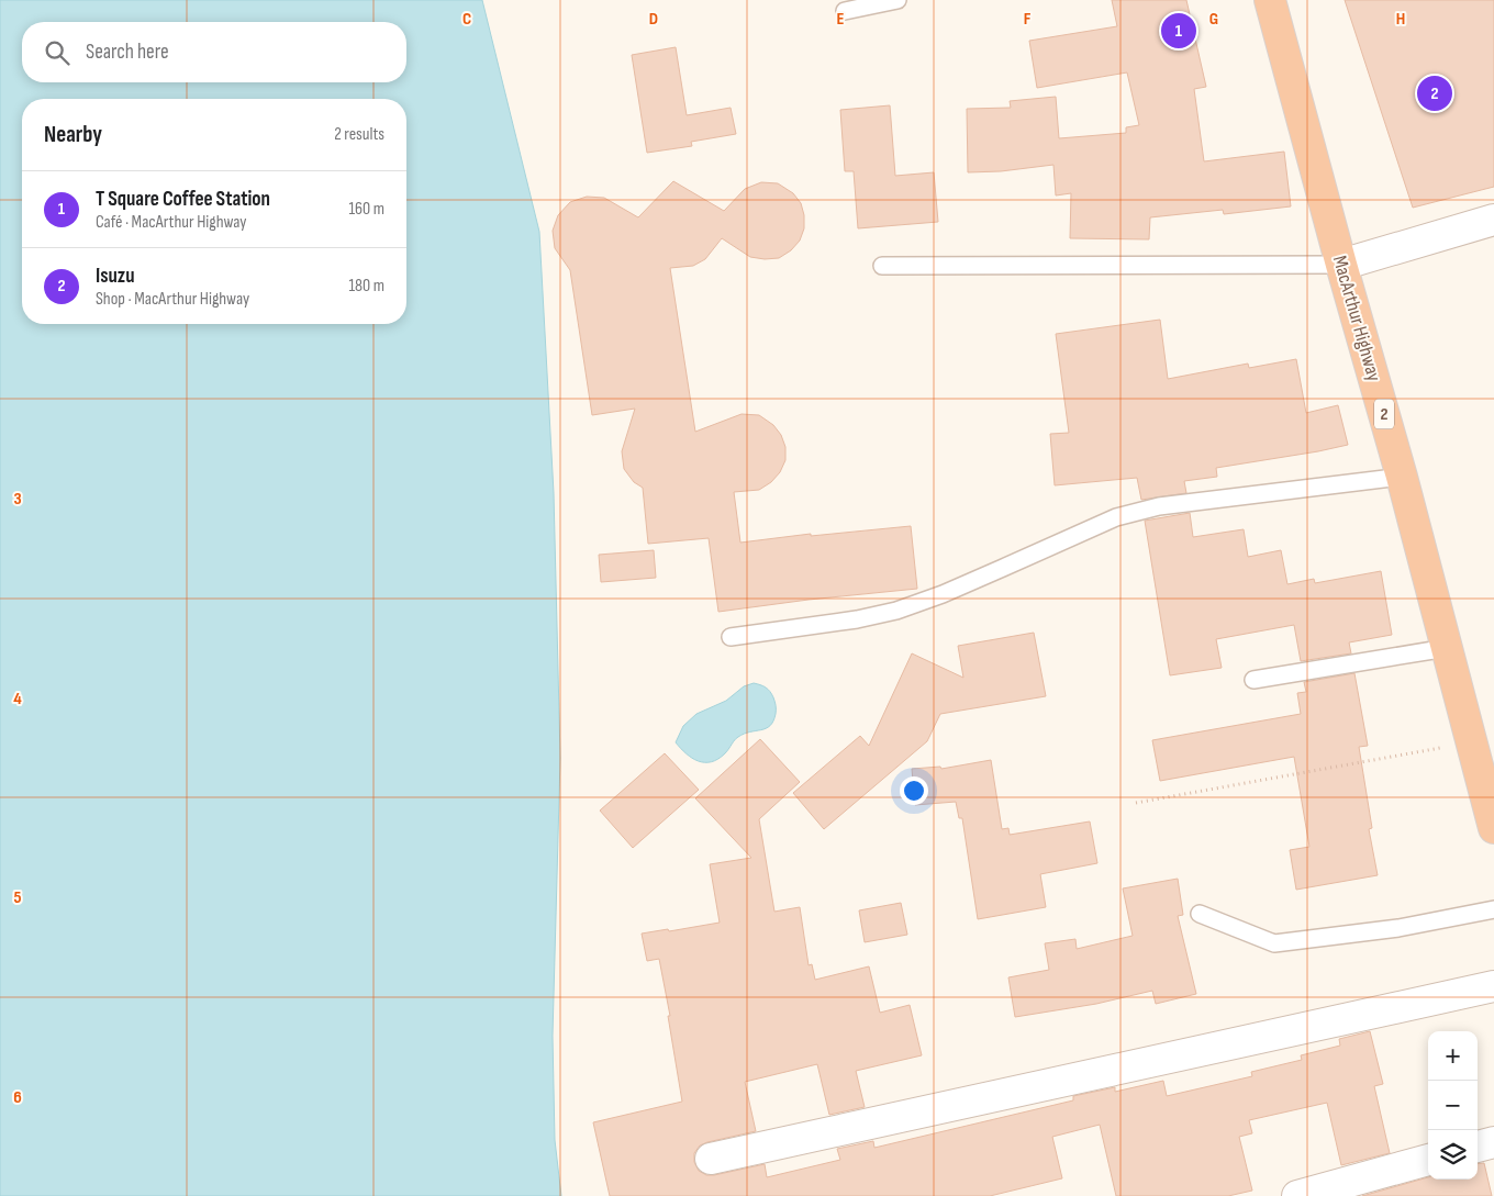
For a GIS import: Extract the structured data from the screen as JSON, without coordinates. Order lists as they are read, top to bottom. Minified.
{"streets":{"highway":["MacArthur Highway","2"]},"page":{"pins":["1","2"],"search":"Search here","heading":["Nearby","2 results"],"list":[{"mark":"1","name":"T Square Coffee Station","note":"Café · MacArthur Highway","value":"160 m"},{"mark":"2","name":"Isuzu","note":"Shop · MacArthur Highway","value":"180 m"}],"map_buttons":["+","−"]},"grid":{"columns":["C","D","E","F","G","H"],"rows":["3","4","5","6"]}}
